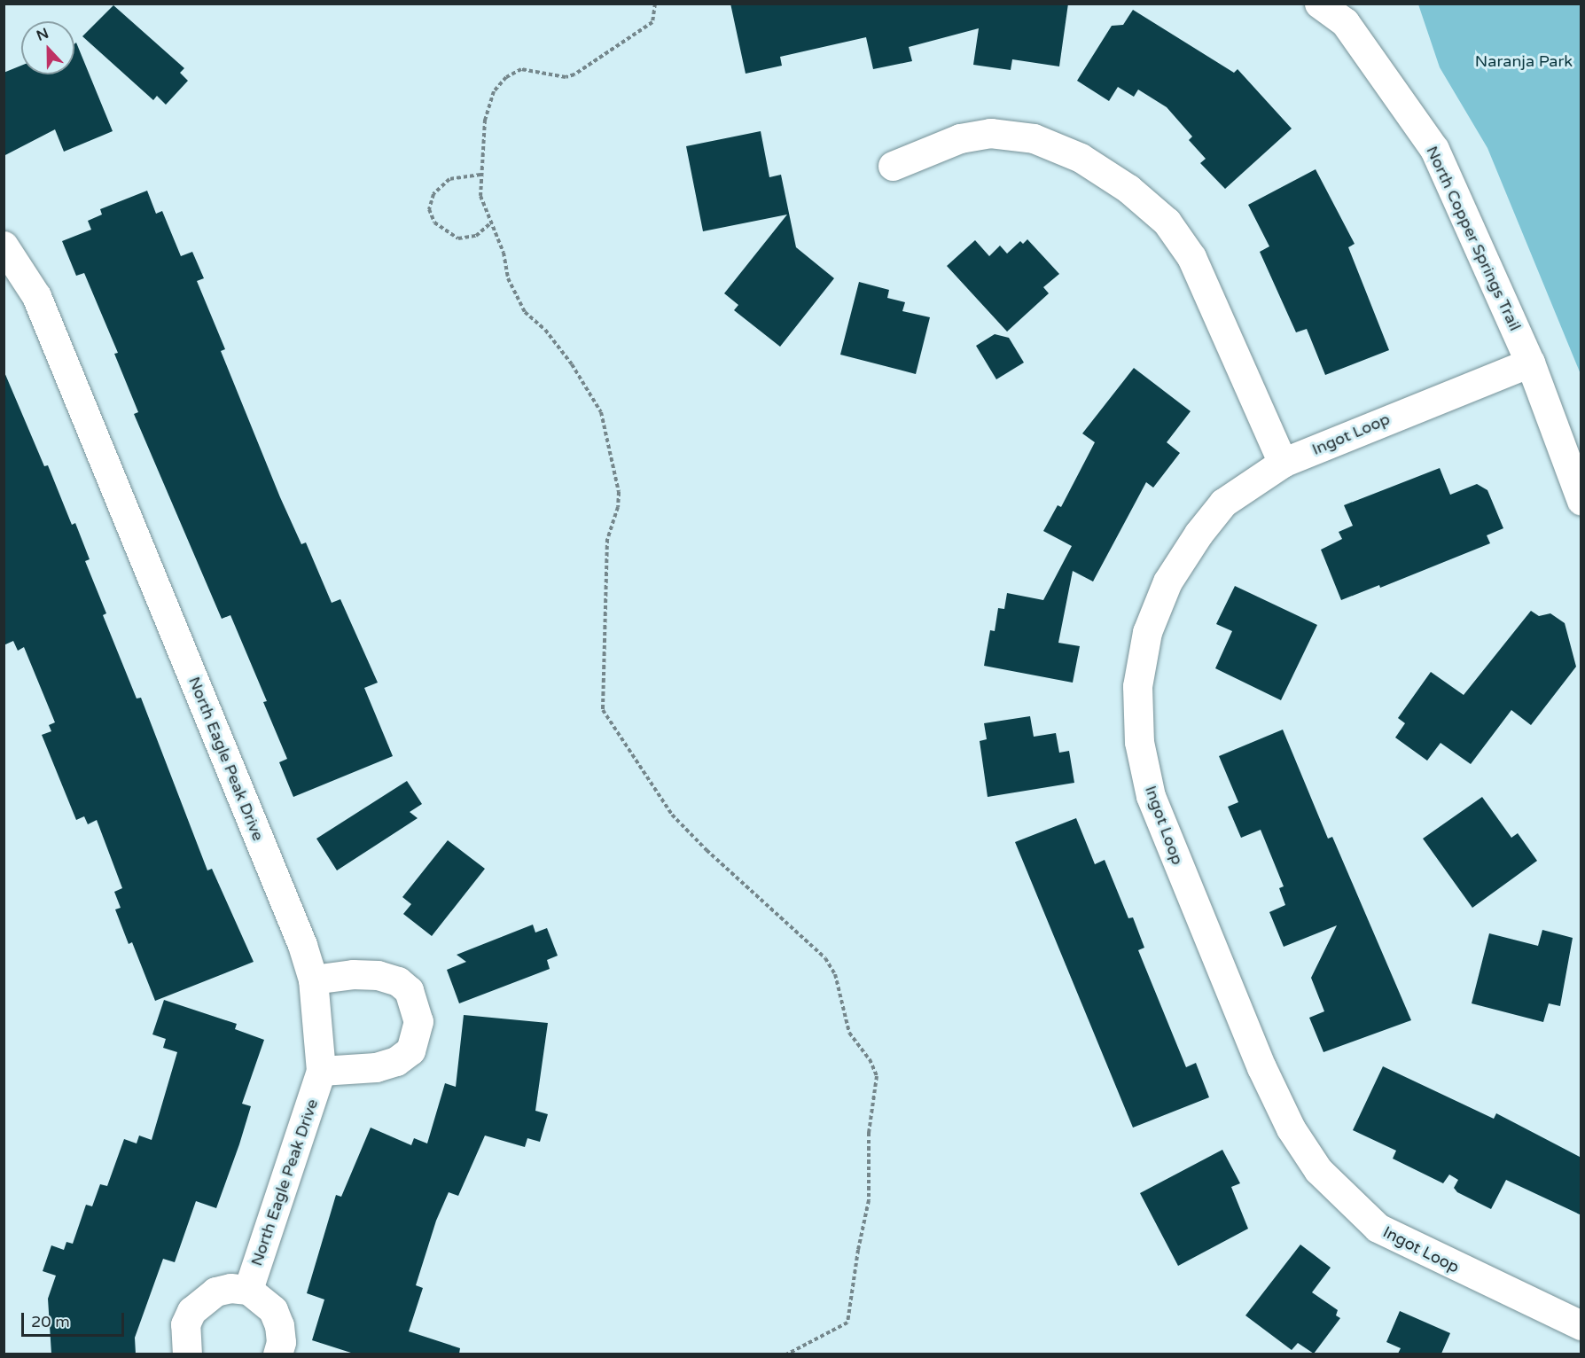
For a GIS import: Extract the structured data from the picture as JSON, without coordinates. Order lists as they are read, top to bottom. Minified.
{"streets":{"street":["North Copper Springs Trail","Ingot Loop","North Eagle Peak Drive"]},"crossings":[["North Copper Springs Trail","Ingot Loop"]],"parks":["Naranja Park"],"scale_bar":"20 m","north":"top"}
